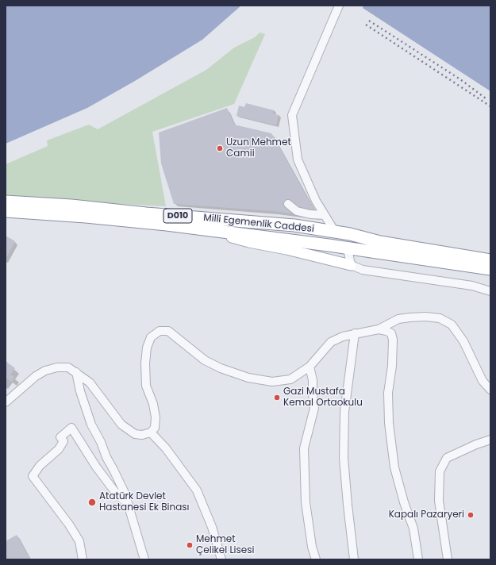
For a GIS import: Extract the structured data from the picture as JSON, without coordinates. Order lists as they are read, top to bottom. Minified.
{"streets":{"highway":["D010","Milli Egemenlik Caddesi"]},"places":["Uzun Mehmet Camii","Gazi Mustafa Kemal Ortaokulu","Atatürk Devlet Hastanesi Ek Binası","Kapalı Pazaryeri","Mehmet Çelikel Lisesi"]}
